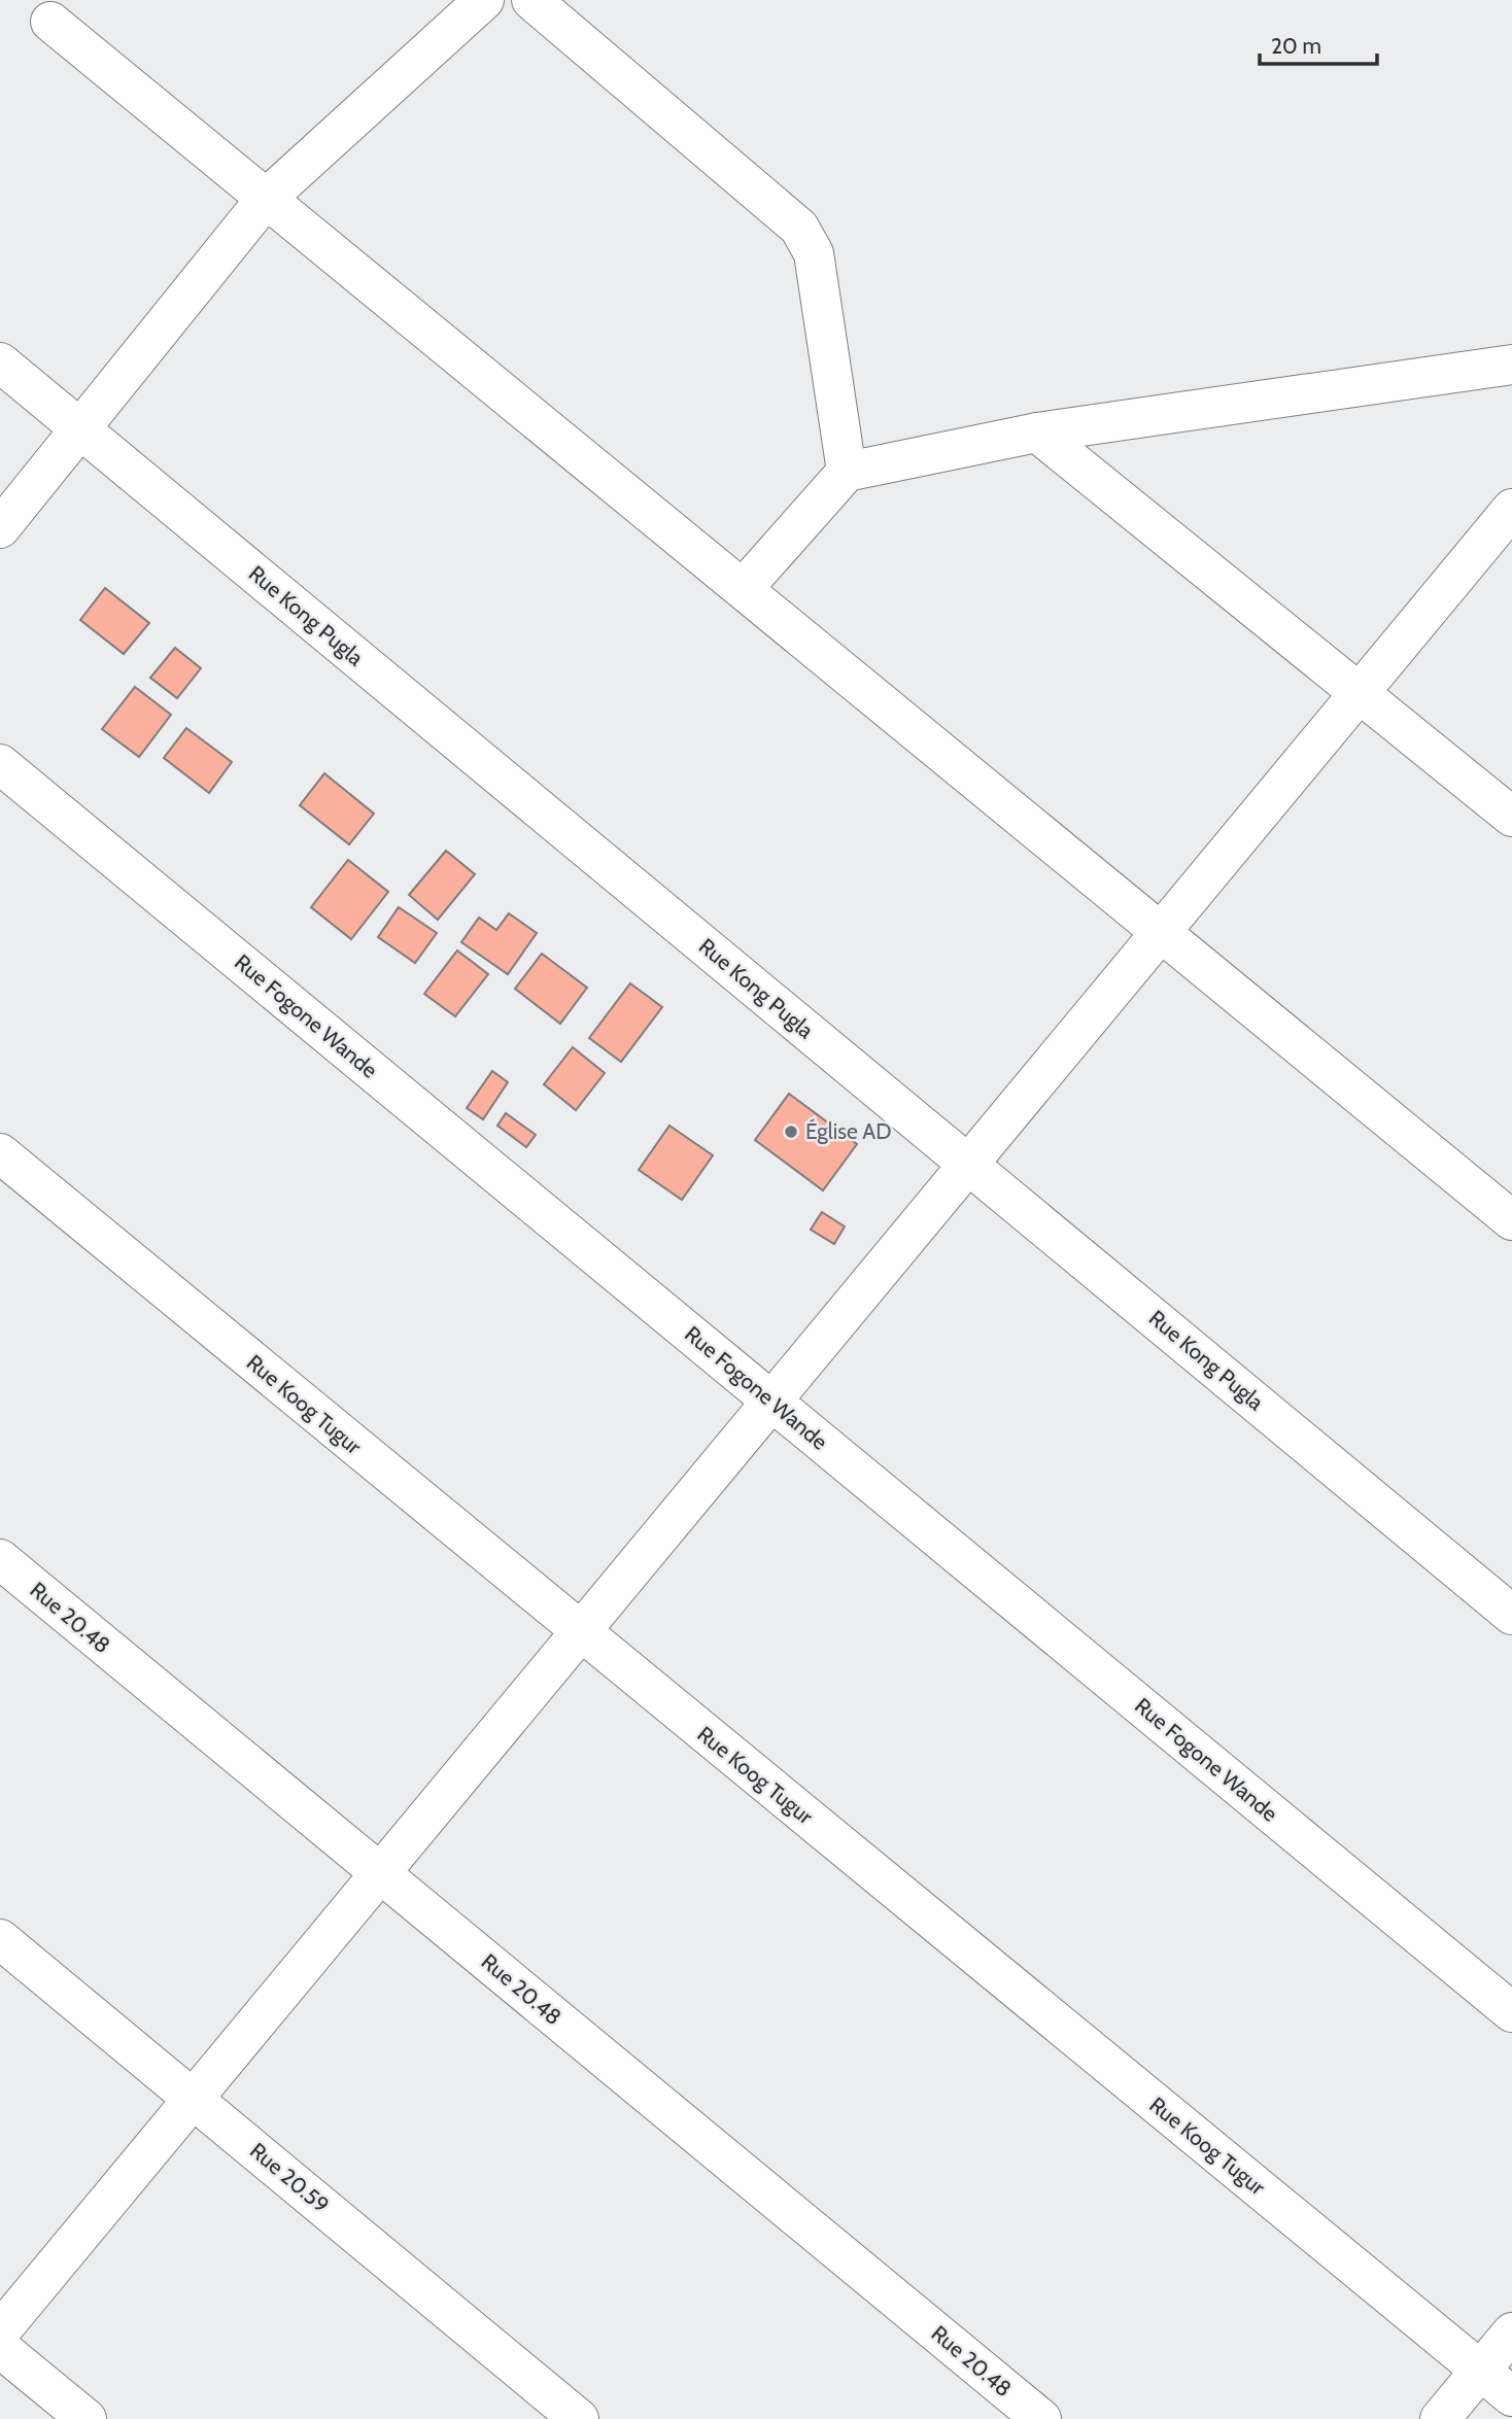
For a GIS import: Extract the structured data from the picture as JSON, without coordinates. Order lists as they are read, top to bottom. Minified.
{"streets":{"street":["Rue Kong Pugla","Rue Fogone Wande","Rue Koog Tugur","Rue 20.48","Rue 20.59"]},"places":["Église AD"],"scale_bar":"20 m"}
